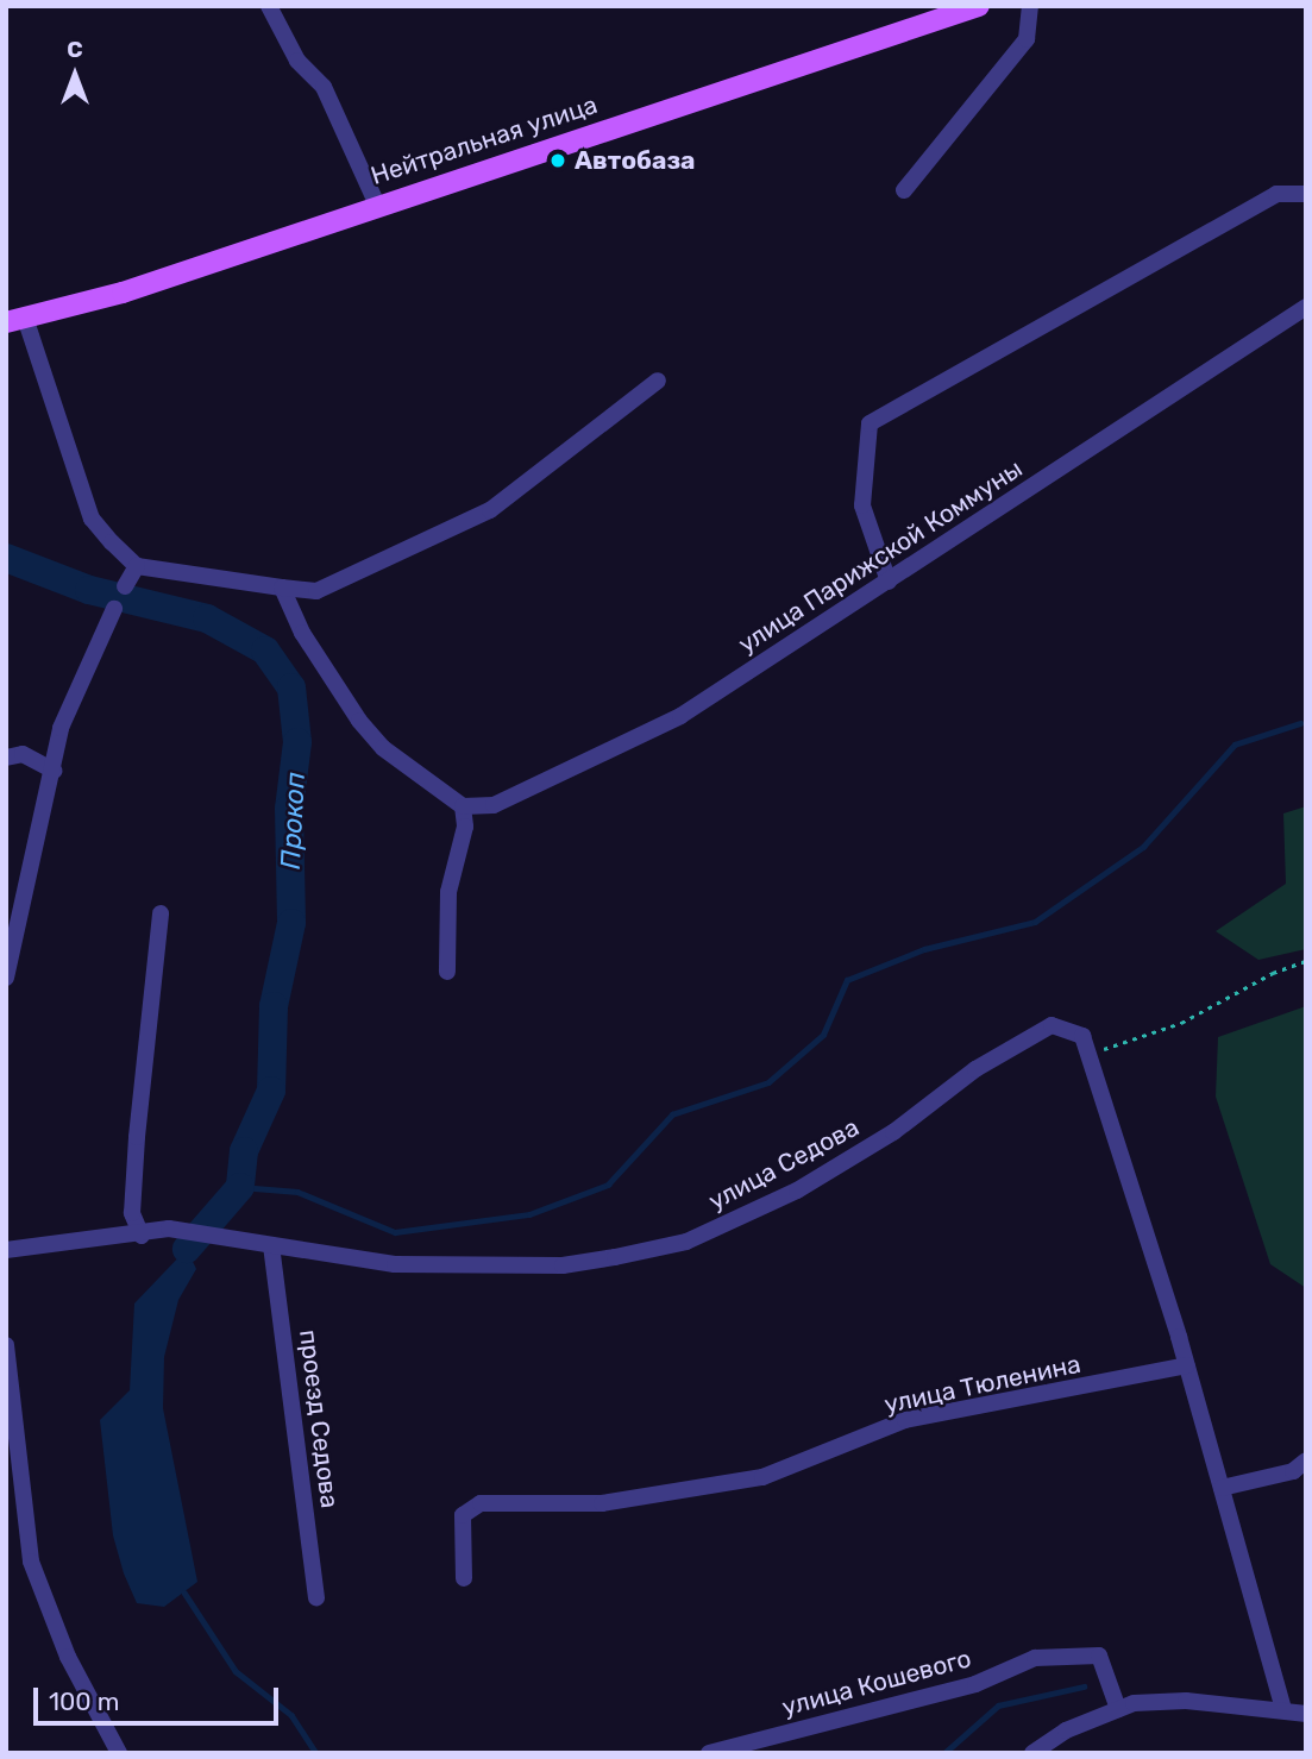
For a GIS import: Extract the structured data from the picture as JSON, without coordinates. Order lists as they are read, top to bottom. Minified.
{"streets":{"main road":["Нейтральная улица"],"street":["улица Парижской Коммуны","улица Седова","улица Тюленина","проезд Седова","улица Кошевого"]},"crossings":[["улица Седова","проезд Седова"]],"water":["Прокоп"],"places":["Автобаза"],"scale_bar":"100 m","north":"top"}
